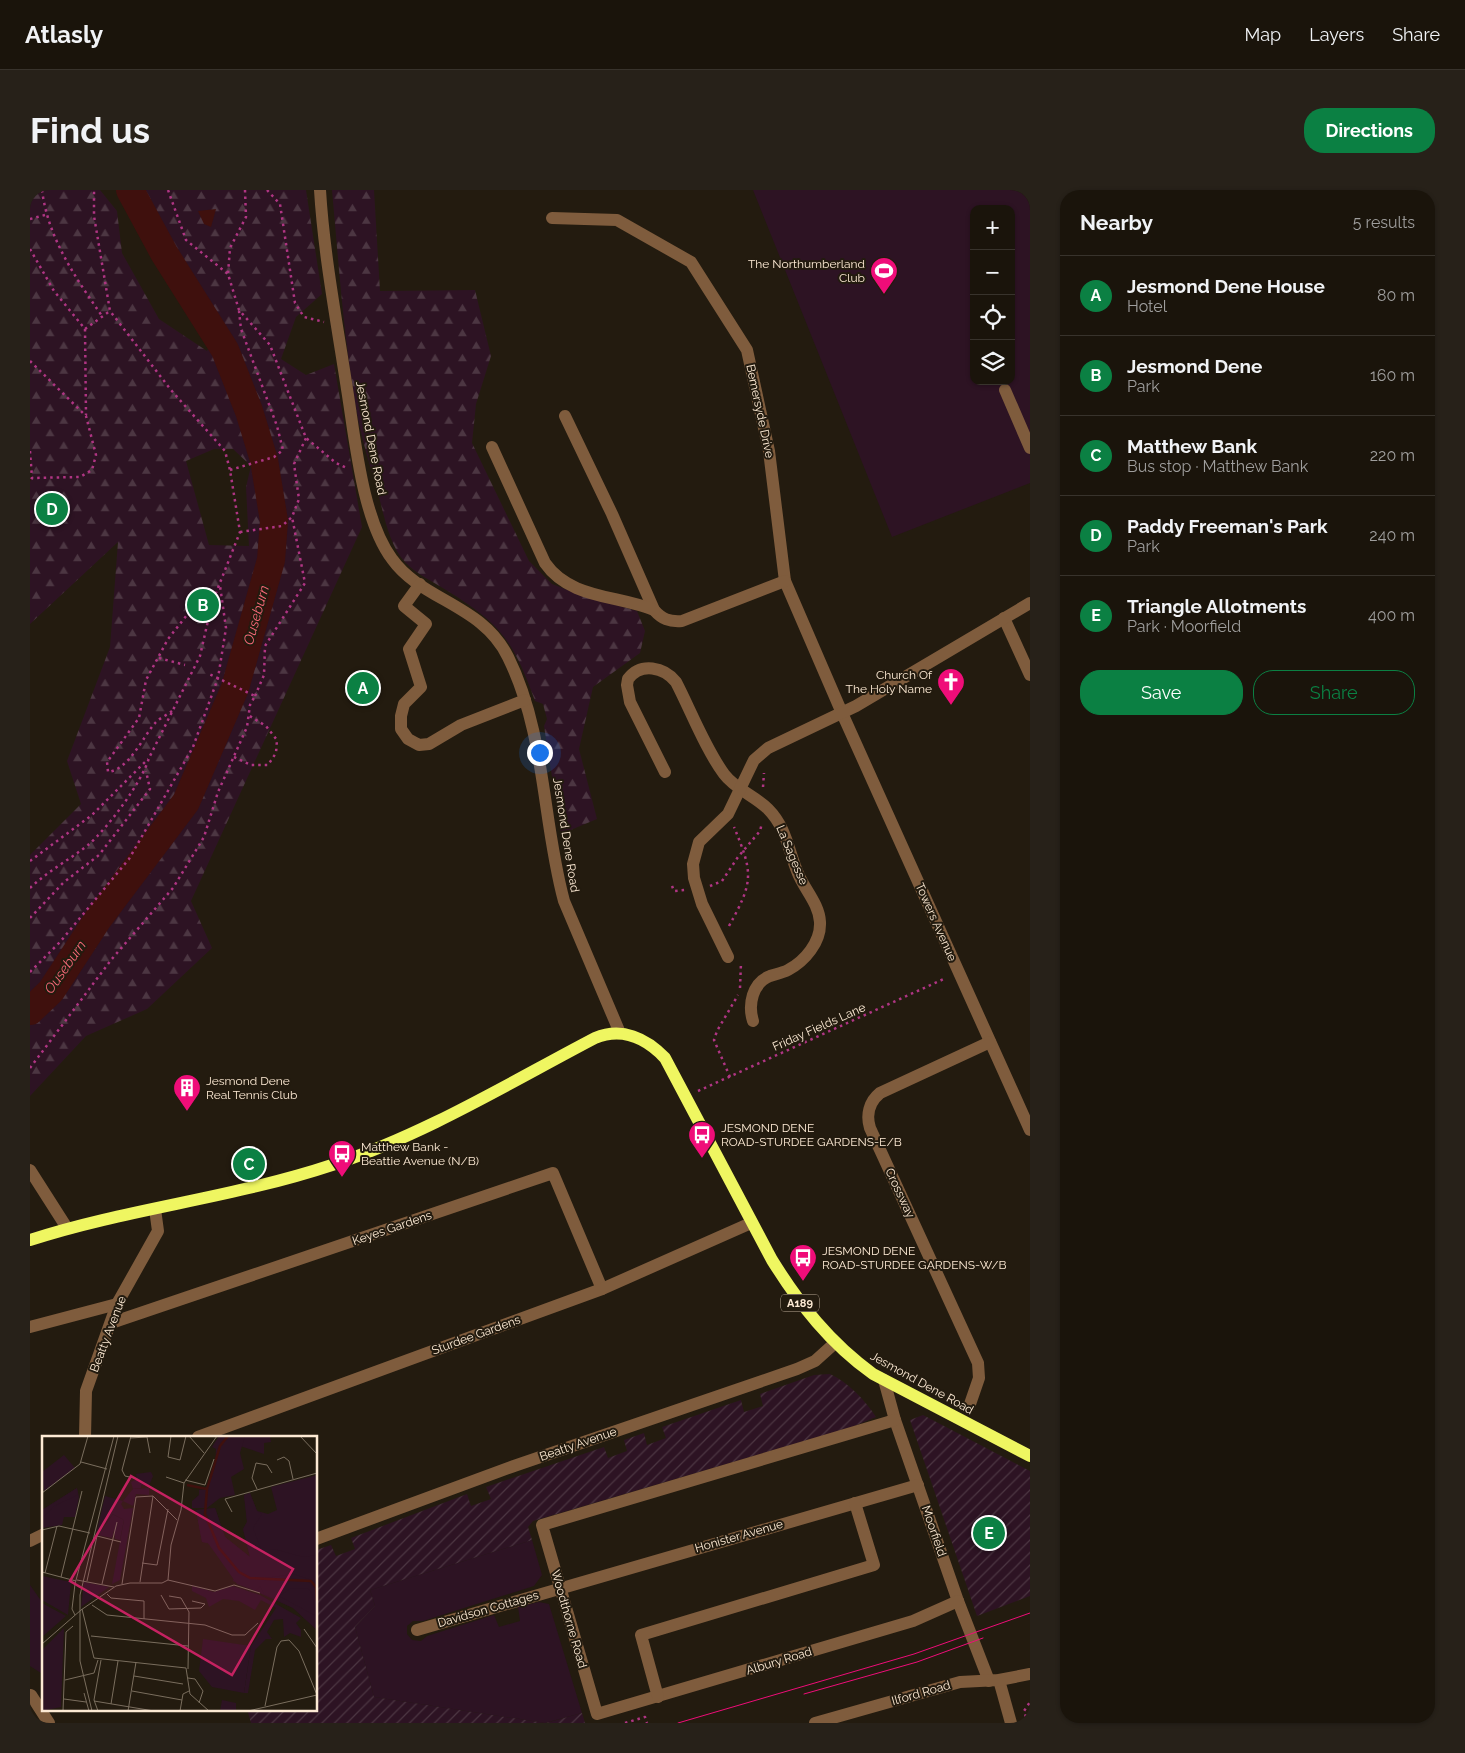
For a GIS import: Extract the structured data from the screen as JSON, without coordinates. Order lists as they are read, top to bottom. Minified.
{"streets":{"main road":["Jesmond Dene Road","A189"],"street":["Bemersyde Drive","La Sagesse","Towers Avenue","Crossway","Keyes Gardens","Beatty Avenue","Sturdee Gardens","Moorfield","Honister Avenue","Davidson Cottages","Woodthorne Road","Albury Road","Ilford Road"],"path":["Friday Fields Lane"]},"crossings":[["Bemersyde Drive","Towers Avenue"],["Jesmond Dene Road","Friday Fields Lane"],["Jesmond Dene Road","A189"],["Jesmond Dene Road","Beatty Avenue"],["Jesmond Dene Road","Sturdee Gardens"],["Jesmond Dene Road","Moorfield"],["Towers Avenue","Friday Fields Lane"],["Towers Avenue","Crossway"],["Keyes Gardens","Beatty Avenue"],["Keyes Gardens","Sturdee Gardens"],["A189","Beatty Avenue"],["Moorfield","Honister Avenue"],["Moorfield","Woodthorne Road"],["Moorfield","Albury Road"],["Moorfield","Ilford Road"],["Honister Avenue","Davidson Cottages"],["Honister Avenue","Woodthorne Road"],["Davidson Cottages","Woodthorne Road"],["Woodthorne Road","Albury Road"]],"water":["Ouseburn"],"places":{"sports":["The Northumberland Club"],"church":["Church Of The Holy Name"],"building":["Jesmond Dene Real Tennis Club"],"bus stop":["JESMOND DENE ROAD-STURDEE GARDENS-E/B","Matthew Bank - Beattie Avenue (N/B)","JESMOND DENE ROAD-STURDEE GARDENS-W/B"]},"page":{"header":"Atlasly","nav":["Map","Layers","Share"],"buttons":["Directions",["Save","Share"]],"title":"Find us","heading":["Nearby","5 results"],"map_buttons":["+","−"],"list":[{"mark":"A","name":"Jesmond Dene House","note":"Hotel","value":"80 m"},{"mark":"B","name":"Jesmond Dene","note":"Park","value":"160 m"},{"mark":"C","name":"Matthew Bank","note":"Bus stop · Matthew Bank","value":"220 m"},{"mark":"D","name":"Paddy Freeman's Park","note":"Park","value":"240 m"},{"mark":"E","name":"Triangle Allotments","note":"Park · Moorfield","value":"400 m"}],"pins":["D","B","A","C","E"]}}
